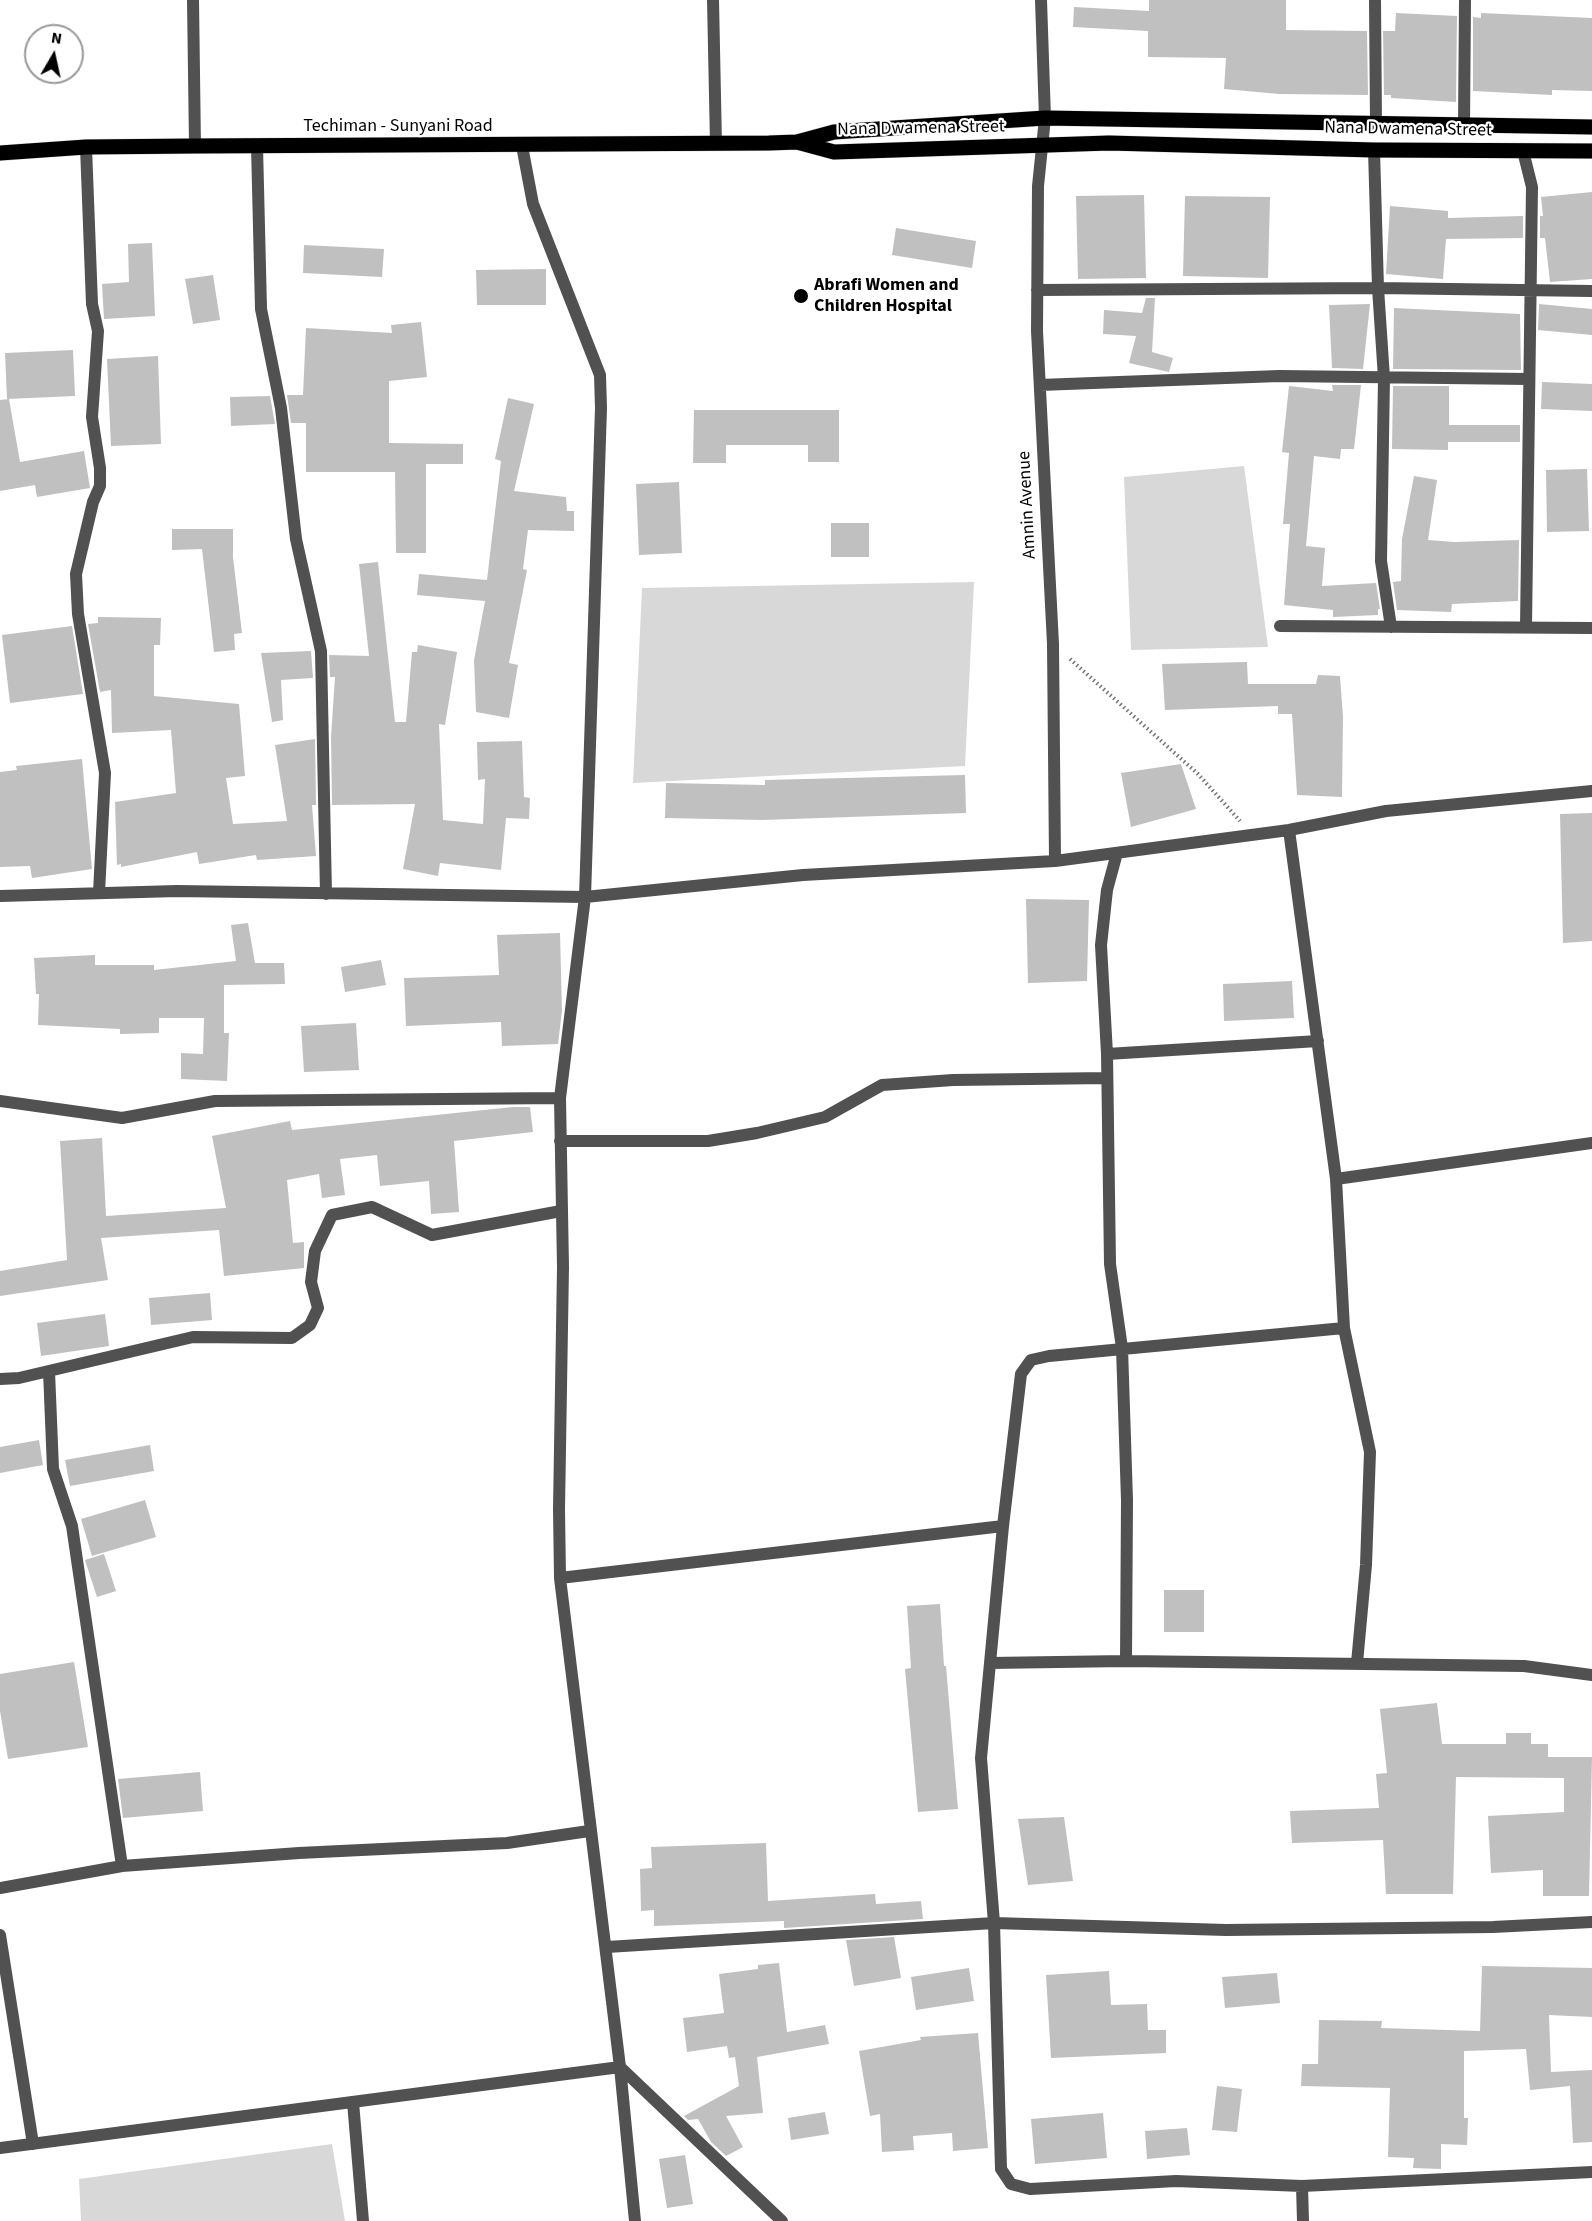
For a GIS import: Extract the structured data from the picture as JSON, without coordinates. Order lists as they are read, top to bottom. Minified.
{"streets":{"main road":["Techiman - Sunyani Road","Nana Dwamena Street"],"street":["Amnin Avenue"]},"crossings":[["Techiman - Sunyani Road","Nana Dwamena Street"],["Nana Dwamena Street","Amnin Avenue"]],"places":["Abrafi Women and Children Hospital"],"north":"top"}
